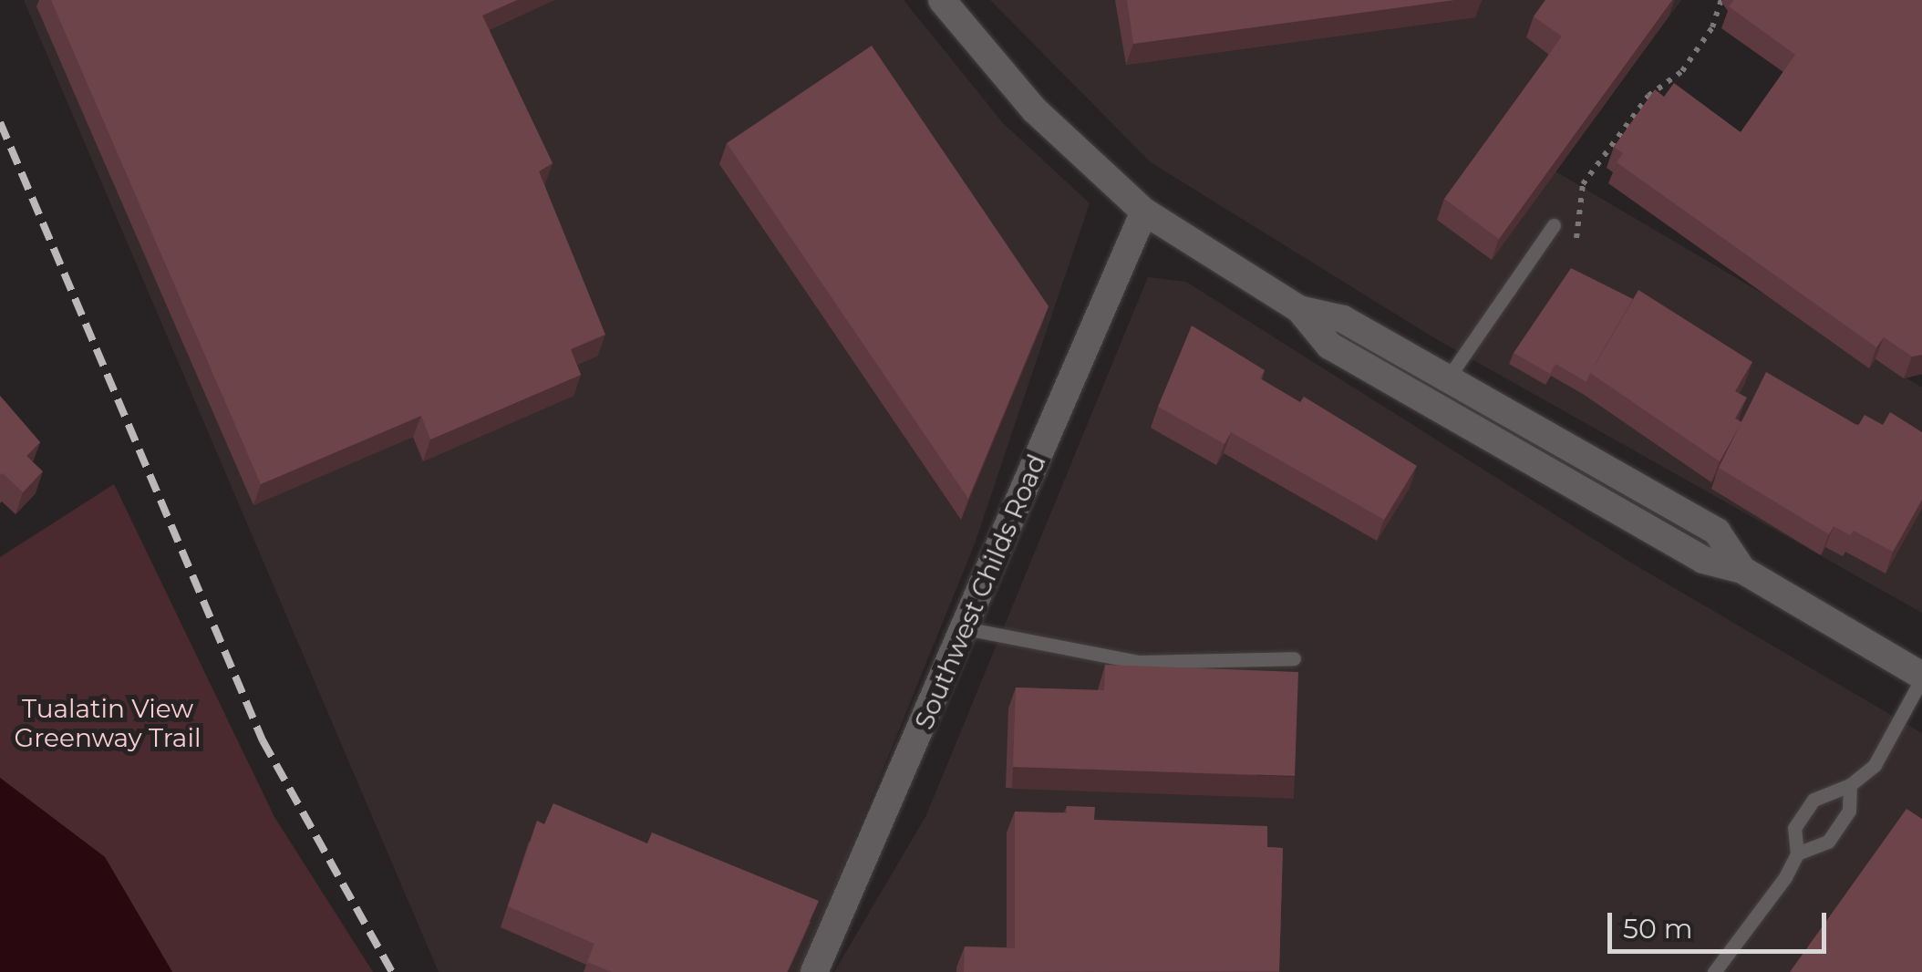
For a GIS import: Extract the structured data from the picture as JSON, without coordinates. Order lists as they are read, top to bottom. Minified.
{"streets":{"main road":["Southwest Childs Road"]},"parks":["Tualatin View Greenway Trail"],"scale_bar":"50 m"}
